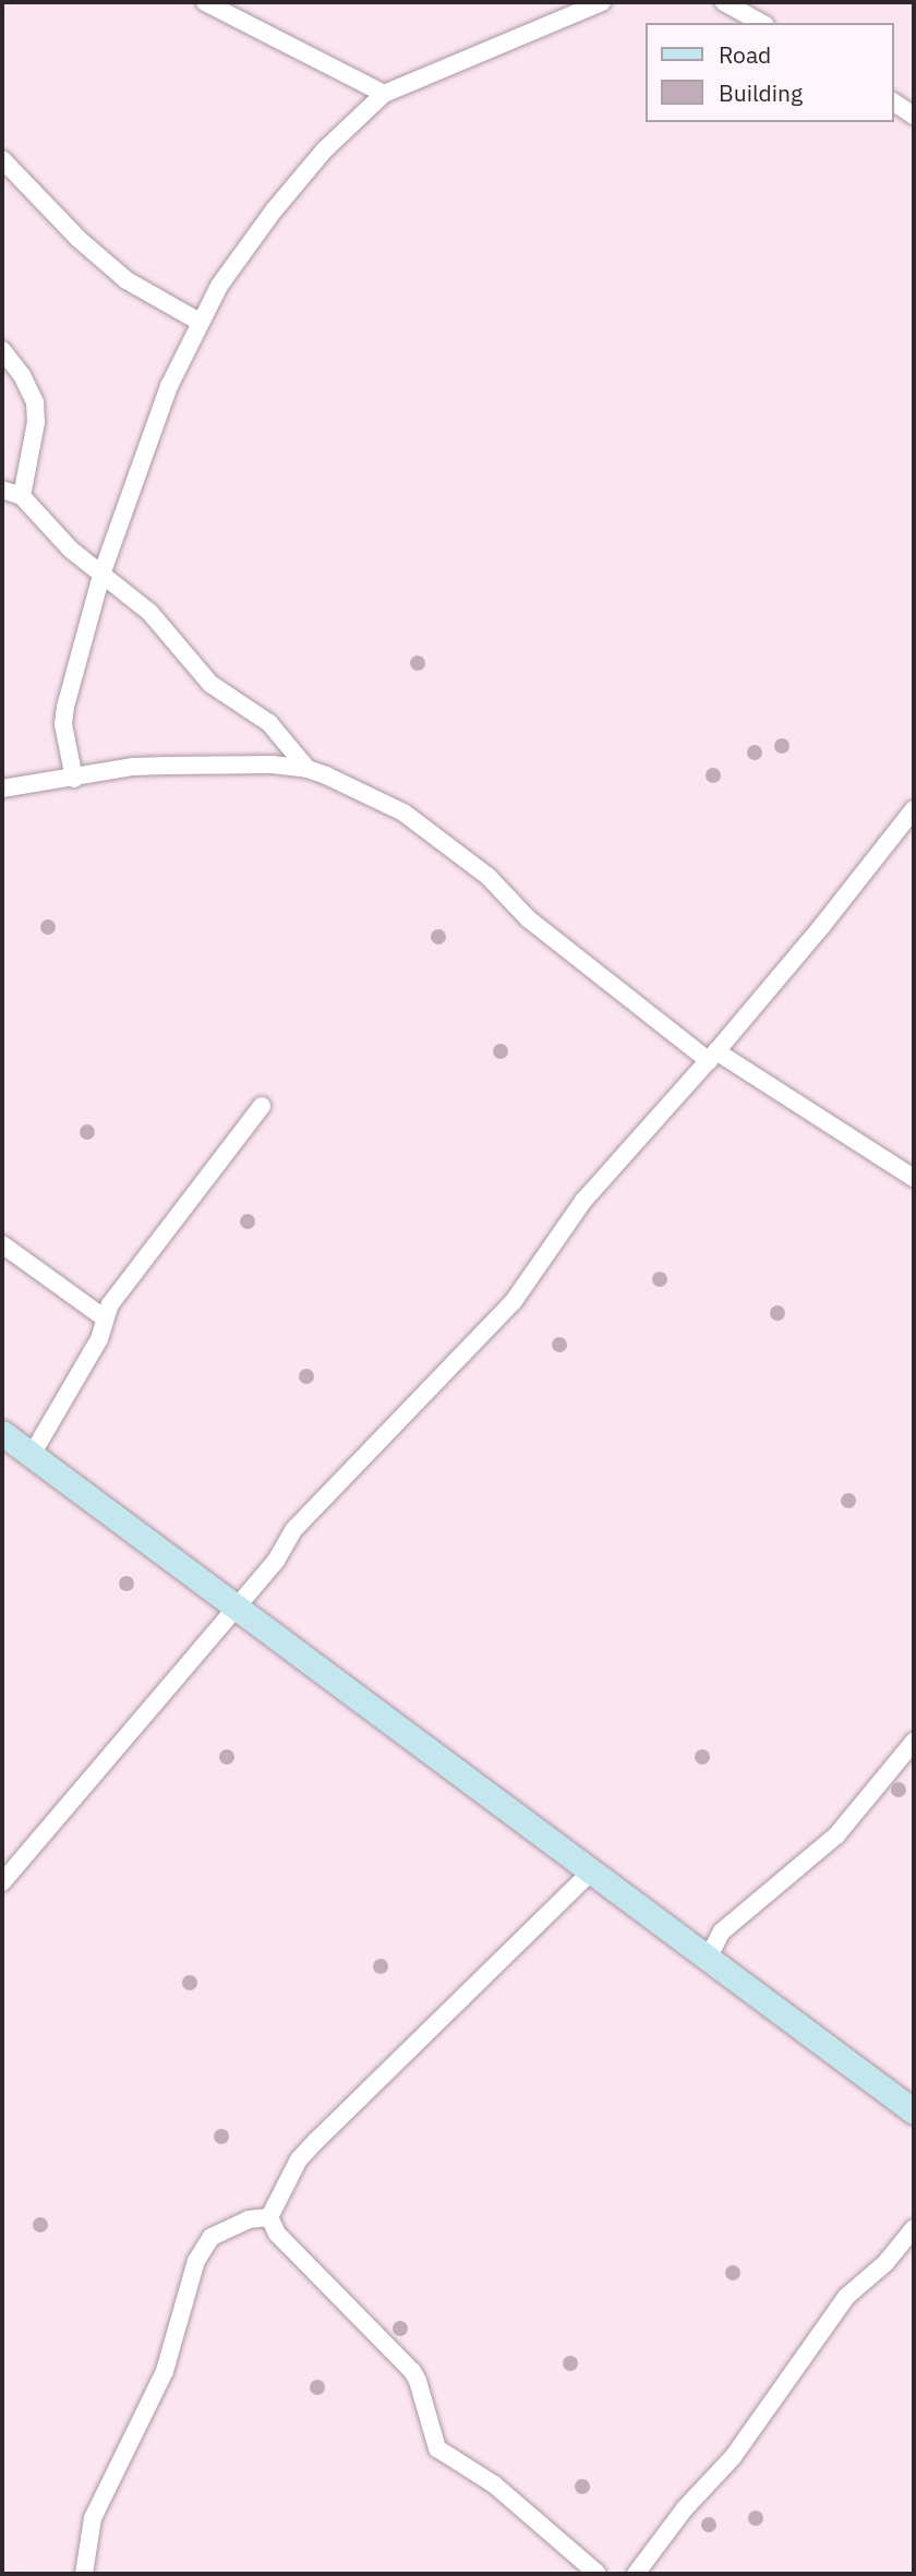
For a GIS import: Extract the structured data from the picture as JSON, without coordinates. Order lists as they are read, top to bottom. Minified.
{"legend":["Road","Building"]}
